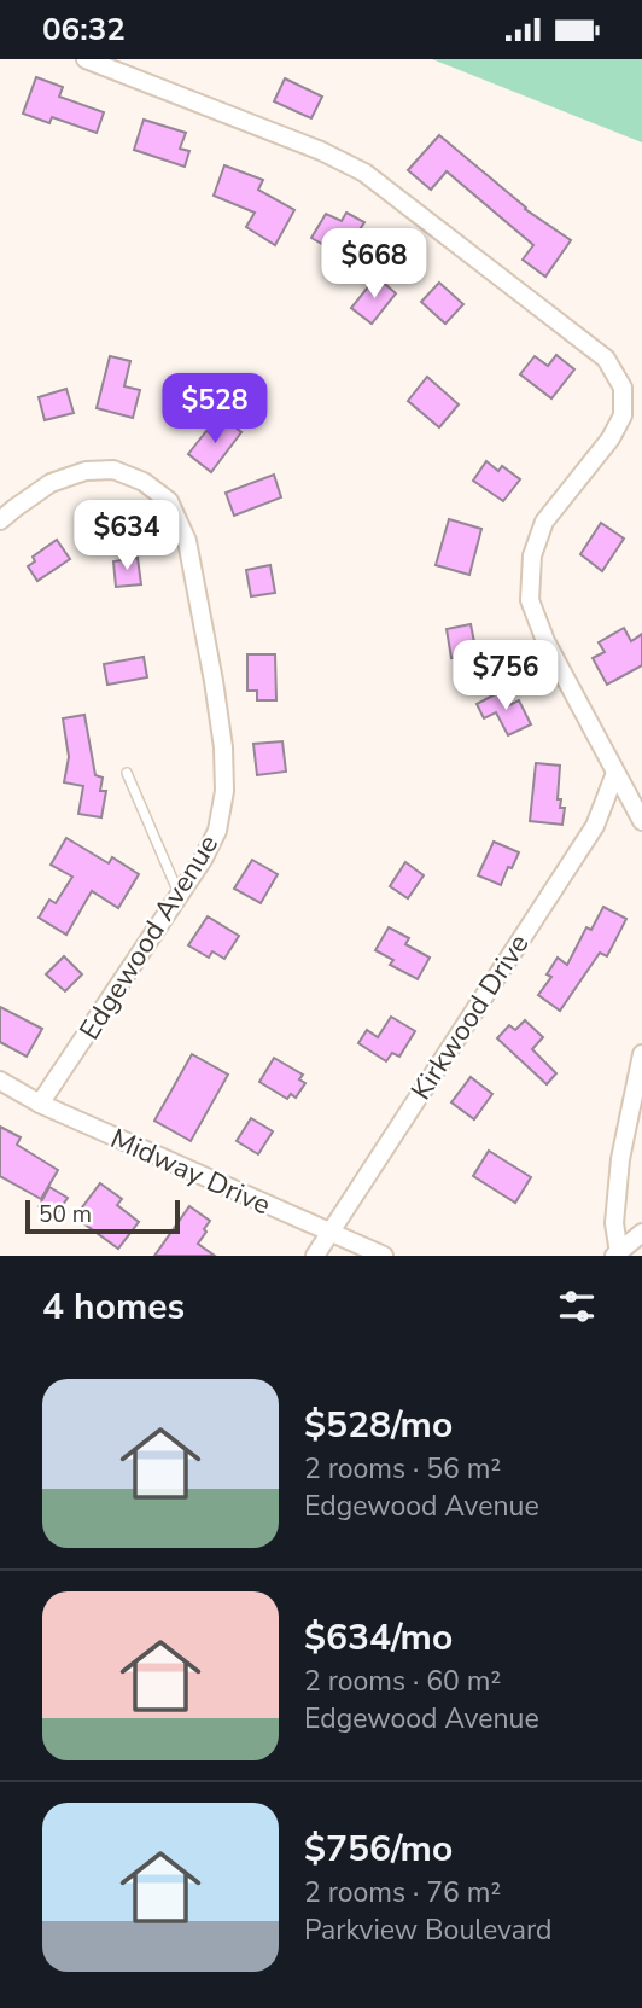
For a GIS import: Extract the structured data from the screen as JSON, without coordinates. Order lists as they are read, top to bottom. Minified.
{"streets":{"street":["Edgewood Avenue","Kirkwood Drive","Midway Drive"]},"crossings":[["Edgewood Avenue","Midway Drive"],["Kirkwood Drive","Midway Drive"]],"scale_bar":"50 m","page":{"status":"06:32","price":["$668","$528","$634","$756"],"scale":"50 m","heading":"4 homes","list":[{"name":"$528/mo","note":"2 rooms · 56 m² · Edgewood Avenue"},{"name":"$634/mo","note":"2 rooms · 60 m² · Edgewood Avenue"},{"name":"$756/mo","note":"2 rooms · 76 m² · Parkview Boulevard"}]}}
